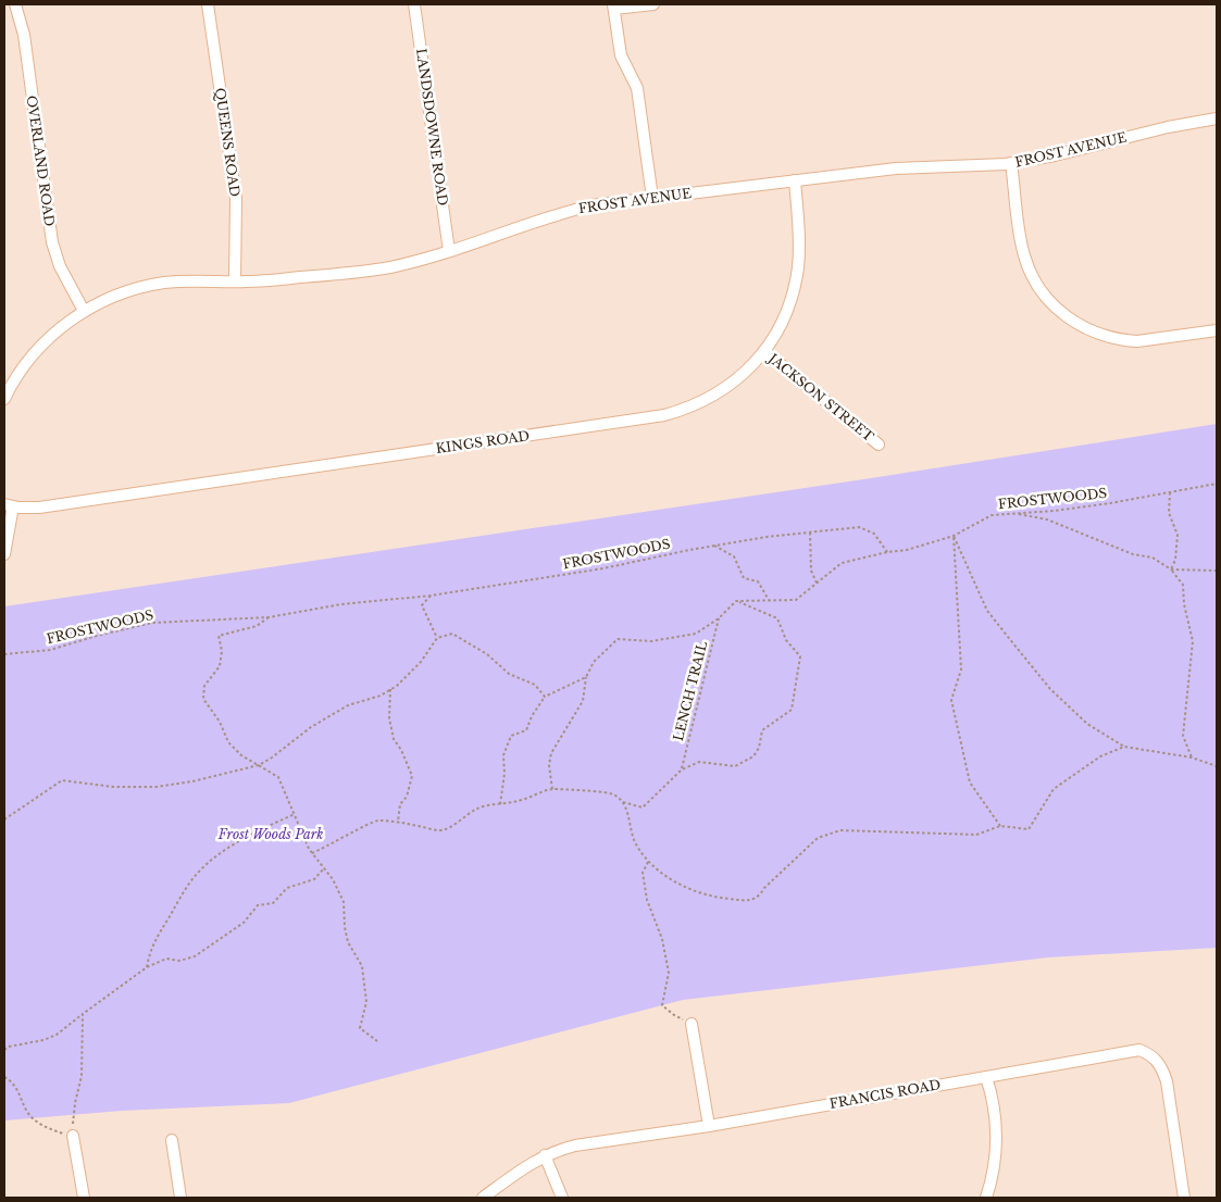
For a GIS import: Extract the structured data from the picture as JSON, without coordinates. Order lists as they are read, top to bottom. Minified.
{"streets":{"street":["LANDSDOWNE ROAD","QUEENS ROAD","FROST AVENUE","OVERLAND ROAD","JACKSON STREET","KINGS ROAD","FRANCIS ROAD"],"path":["FROSTWOODS","LENCH TRAIL"]},"crossings":[["LANDSDOWNE ROAD","FROST AVENUE"],["QUEENS ROAD","FROST AVENUE"],["FROST AVENUE","OVERLAND ROAD"],["FROST AVENUE","KINGS ROAD"],["JACKSON STREET","KINGS ROAD"]],"parks":["Frost Woods Park"]}
